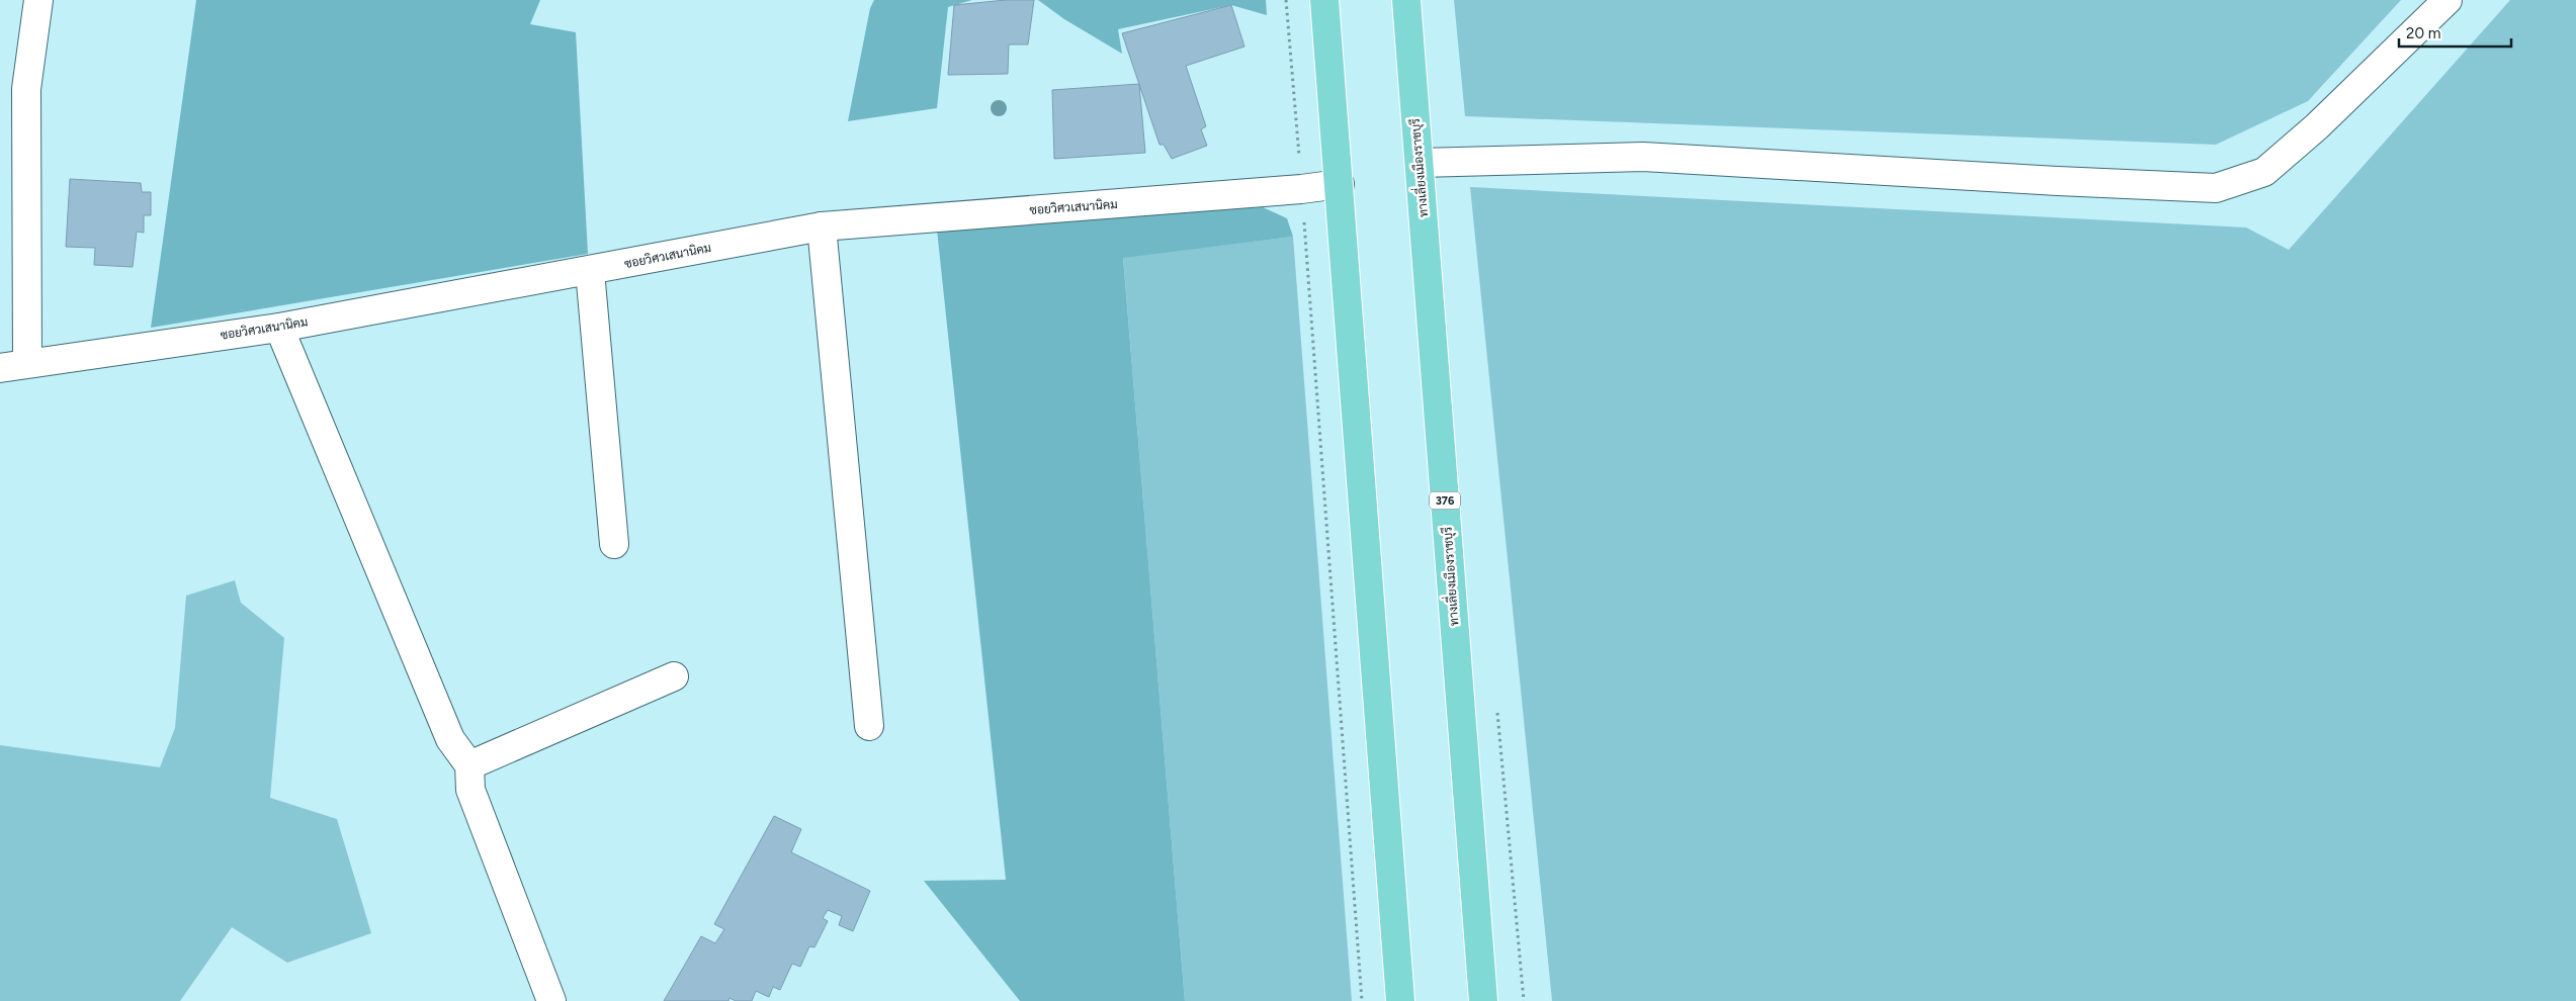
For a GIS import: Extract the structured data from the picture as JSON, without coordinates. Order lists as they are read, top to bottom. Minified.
{"streets":{"main road":["ทางเลี่ยงเมืองราชบุรี","376"],"street":["ซอยวิศวเสนานิคม"]},"scale_bar":"20 m"}
